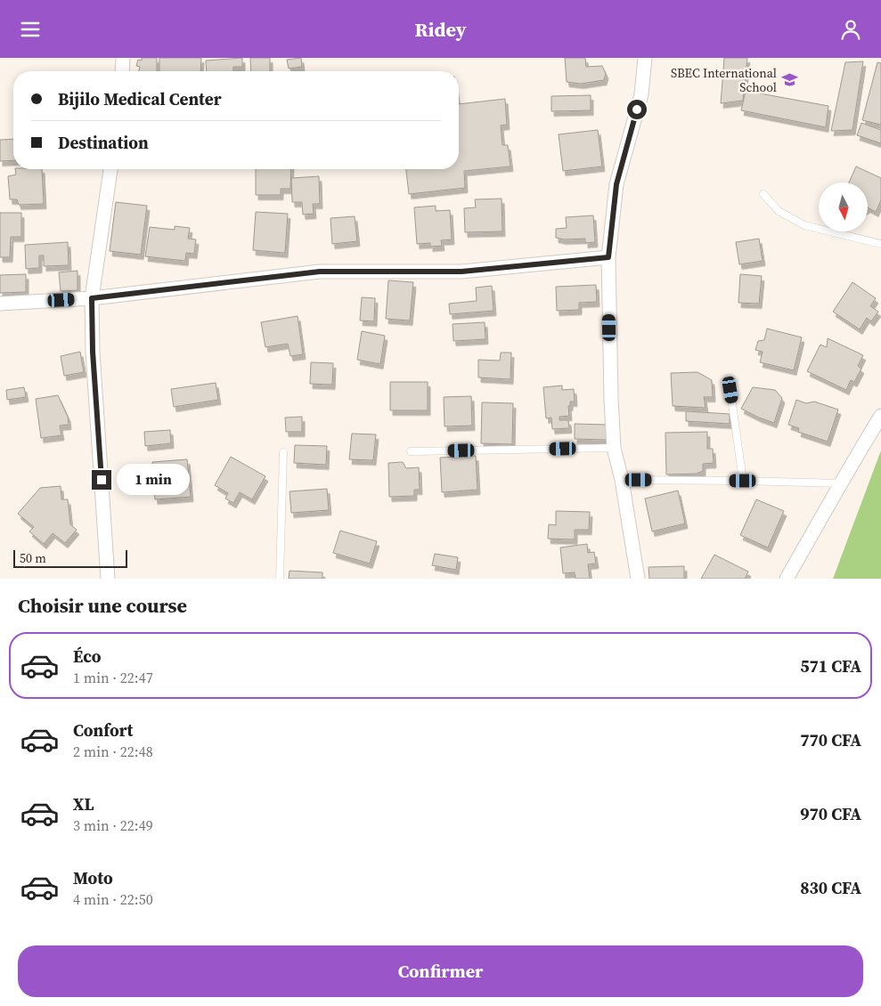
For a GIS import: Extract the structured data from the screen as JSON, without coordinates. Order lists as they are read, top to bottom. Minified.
{"places":{"school or university":["SBEC International School"]},"scale_bar":"50 m","north":"bottom","page":{"header":"Ridey","banner":["Bijilo Medical Center","Destination"],"bubble":"1 min","scale":"50 m","heading":"Choisir une course","list":[{"name":"Éco","note":"1 min · 22:47","value":"571 CFA"},{"name":"Confort","note":"2 min · 22:48","value":"770 CFA"},{"name":"XL","note":"3 min · 22:49","value":"970 CFA"},{"name":"Moto","note":"4 min · 22:50","value":"830 CFA"}],"buttons":"Confirmer"}}
